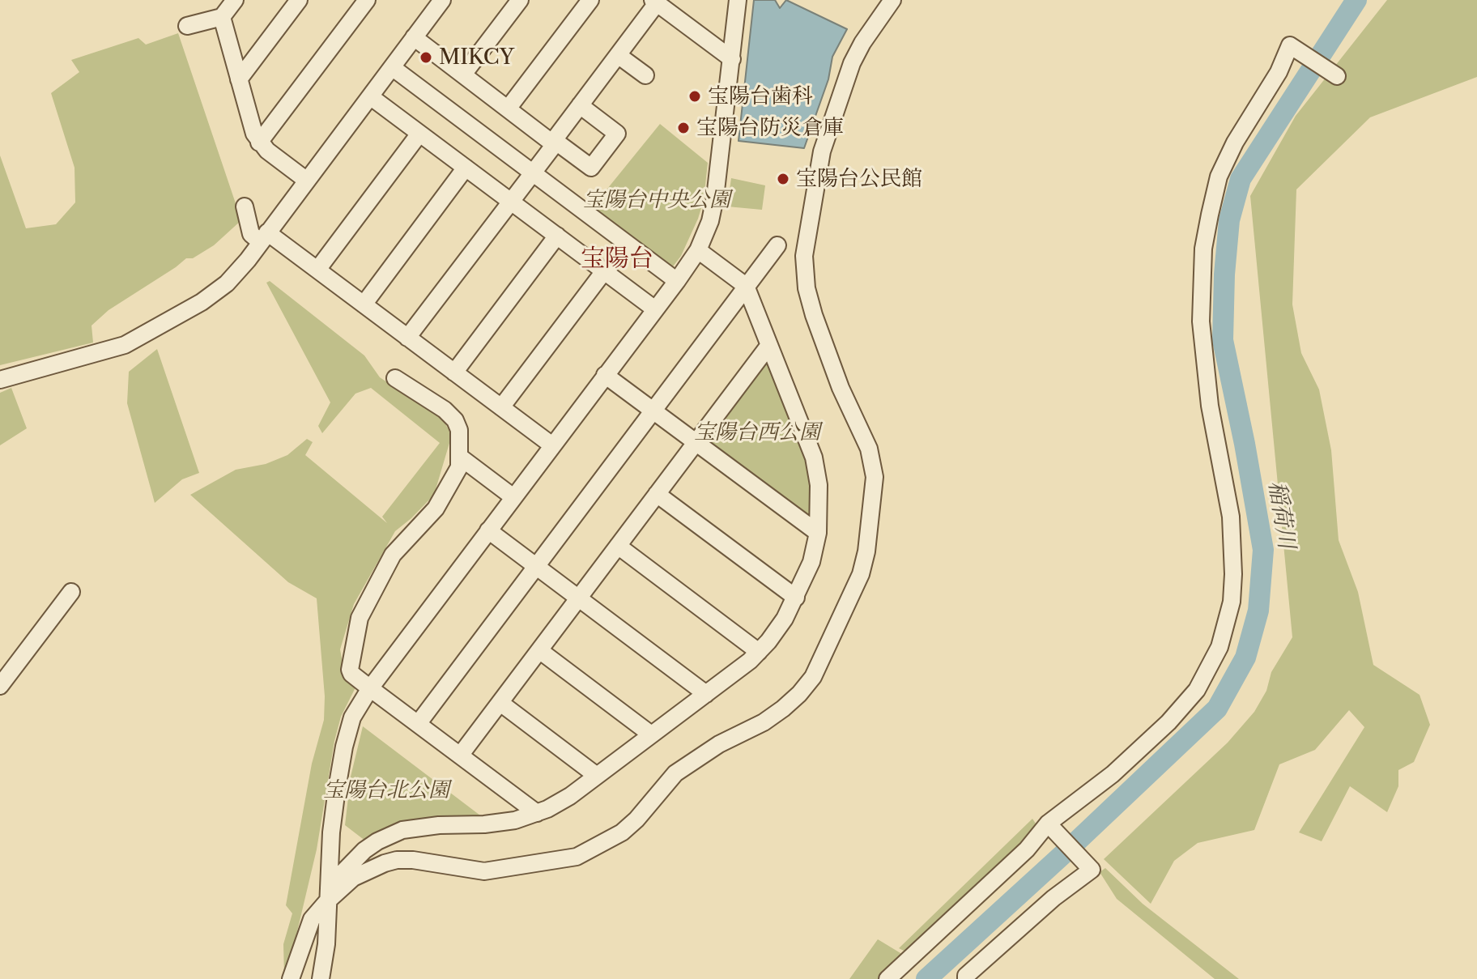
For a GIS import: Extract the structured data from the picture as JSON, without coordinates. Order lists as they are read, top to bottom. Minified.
{"districts":["宝陽台"],"water":["稲荷川"],"parks":["宝陽台中央公園","宝陽台西公園","宝陽台北公園"],"places":["MIKCY","宝陽台歯科","宝陽台防災倉庫","宝陽台公民館"]}
